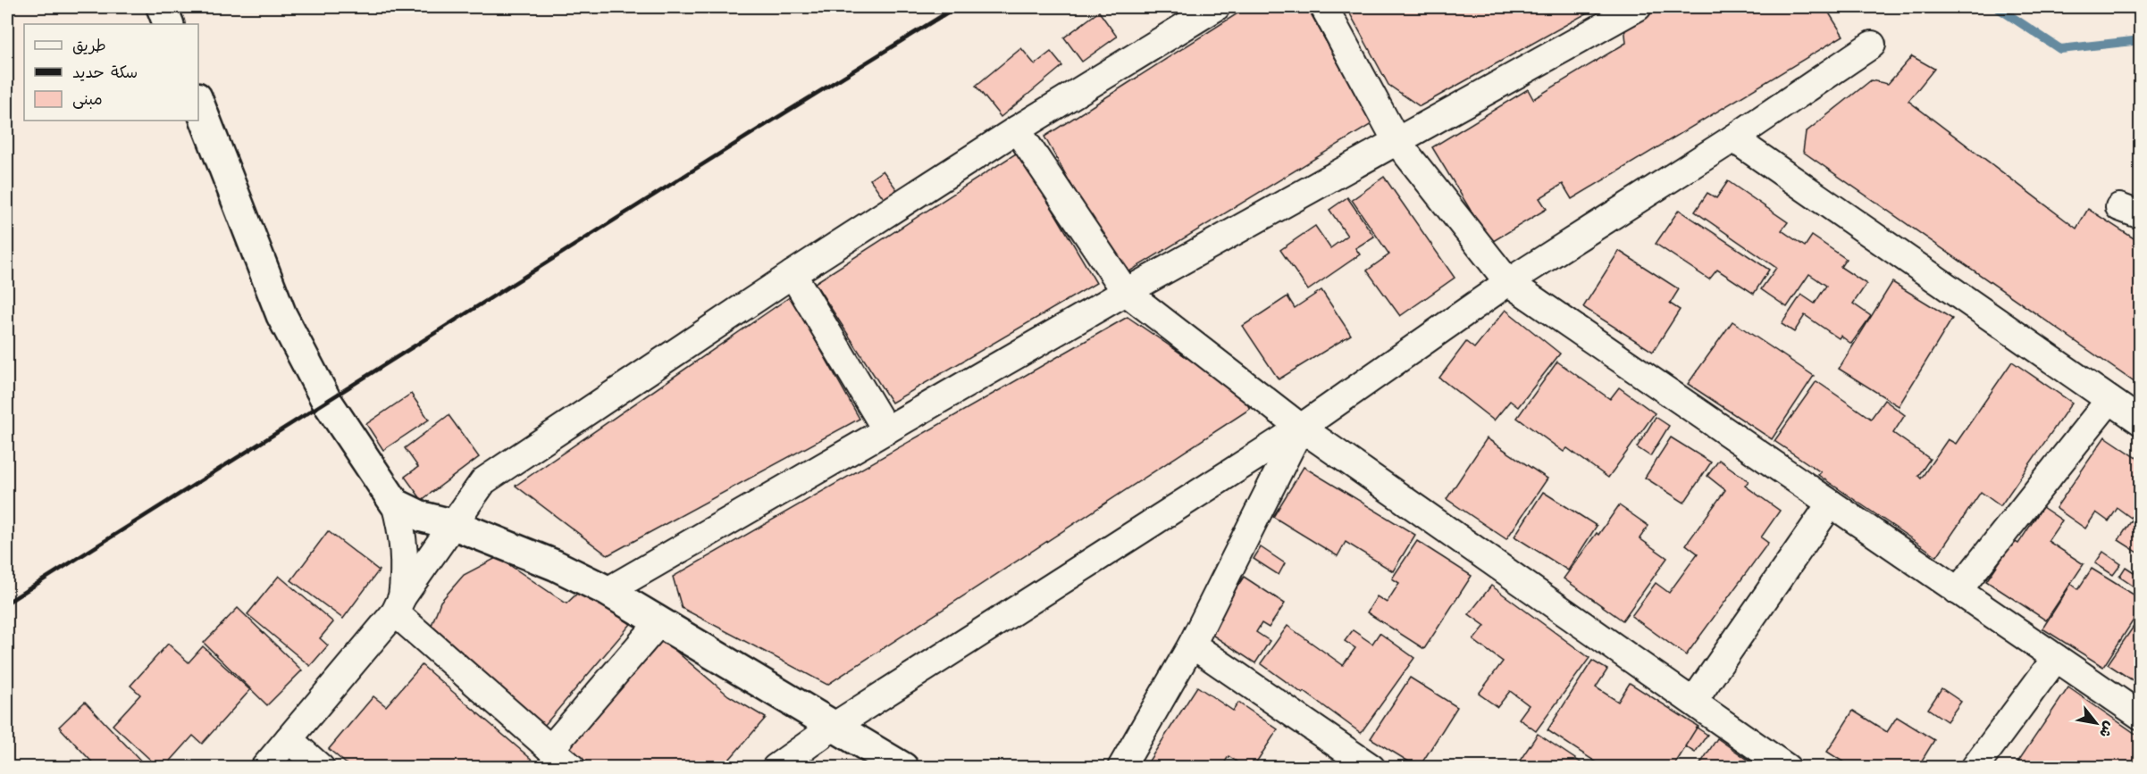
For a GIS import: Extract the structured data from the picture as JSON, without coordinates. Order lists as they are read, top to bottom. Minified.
{"legend":["طريق","سكة حديد","مبنى"],"north":"bottom right"}
